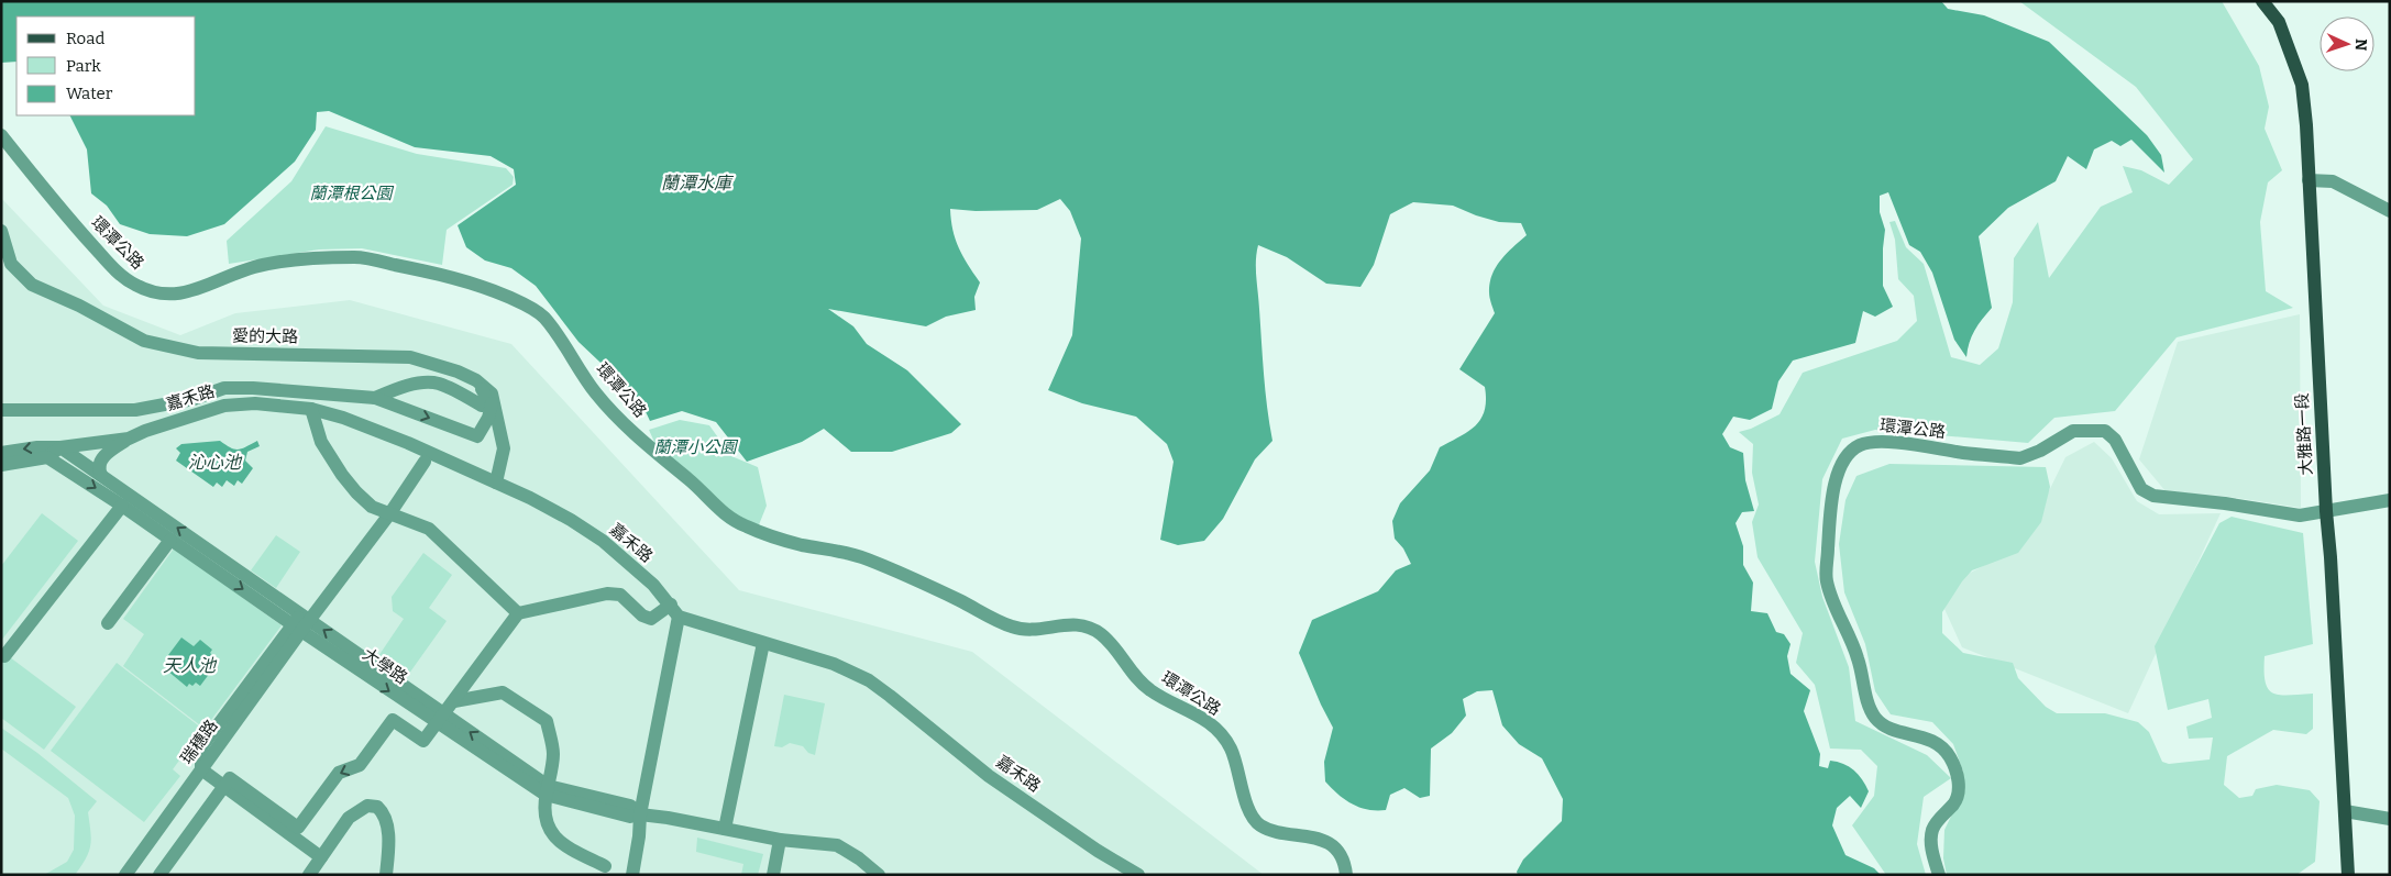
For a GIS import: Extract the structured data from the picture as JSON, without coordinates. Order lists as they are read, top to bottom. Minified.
{"streets":{"main road":["大雅路一段"],"street":["環潭公路","愛的大路","嘉禾路","大學路","瑞穗路"]},"crossings":[["環潭公路","大雅路一段"],["嘉禾路","大學路"],["大學路","瑞穗路"]],"water":["蘭潭水庫","沁心池","天人池"],"parks":["蘭潭根公園","蘭潭小公園"],"legend":["Road","Park","Water"],"north":"right"}
